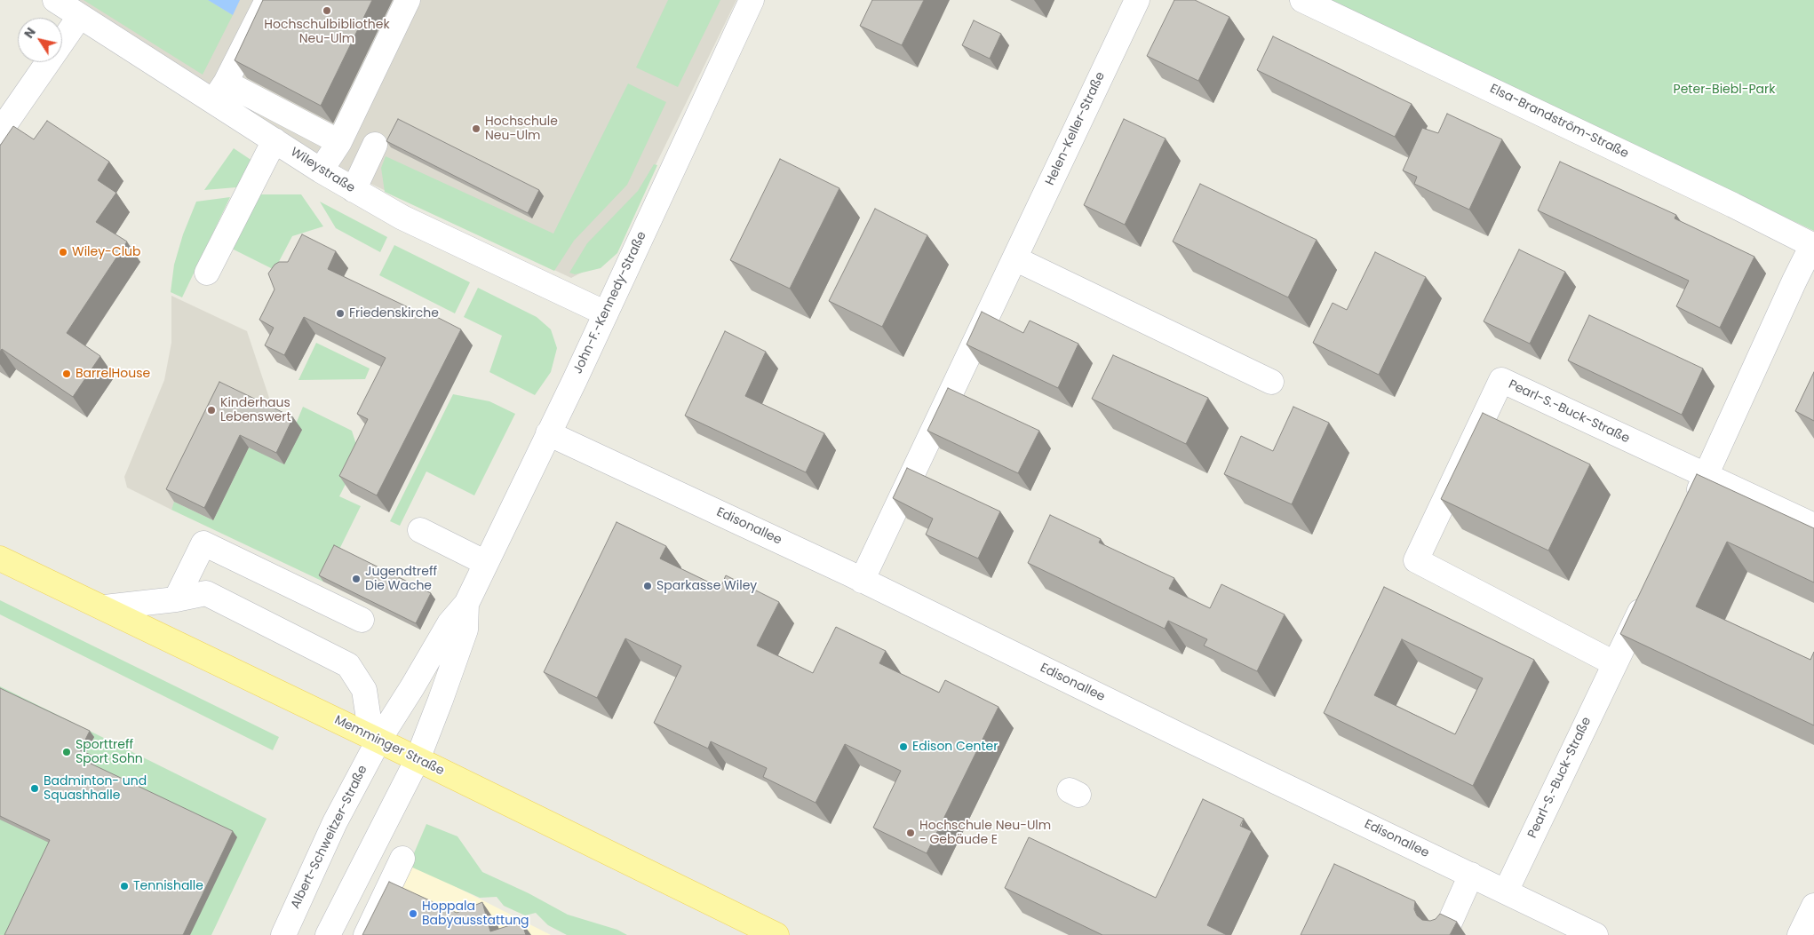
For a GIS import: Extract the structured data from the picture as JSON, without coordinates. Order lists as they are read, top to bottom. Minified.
{"streets":{"main road":["Memminger Straße"],"street":["Elsa-Brandström-Straße","Helen-Keller-Straße","Wileystraße","John-F.-Kennedy-Straße","Pearl-S.-Buck-Straße","Edisonallee","Albert-Schweitzer-Straße"]},"crossings":[["Helen-Keller-Straße","Edisonallee"],["Wileystraße","John-F.-Kennedy-Straße"],["John-F.-Kennedy-Straße","Edisonallee"],["John-F.-Kennedy-Straße","Memminger Straße"],["John-F.-Kennedy-Straße","Albert-Schweitzer-Straße"],["Pearl-S.-Buck-Straße","Edisonallee"],["Memminger Straße","Albert-Schweitzer-Straße"]],"parks":["Peter-Biebl-Park"],"places":["Hochschulbibliothek Neu-Ulm","Hochschule Neu-Ulm","Wiley-Club","Friedenskirche","BarrelHouse","Kinderhaus Lebenswert","Jugendtreff Die Wache","Sparkasse Wiley","Edison Center","Sporttreff Sport Sohn","Badminton- und Squashhalle","Hochschule Neu-Ulm - Gebäude E","Tennishalle","Hoppala Babyausstattung"],"north":"top left"}
